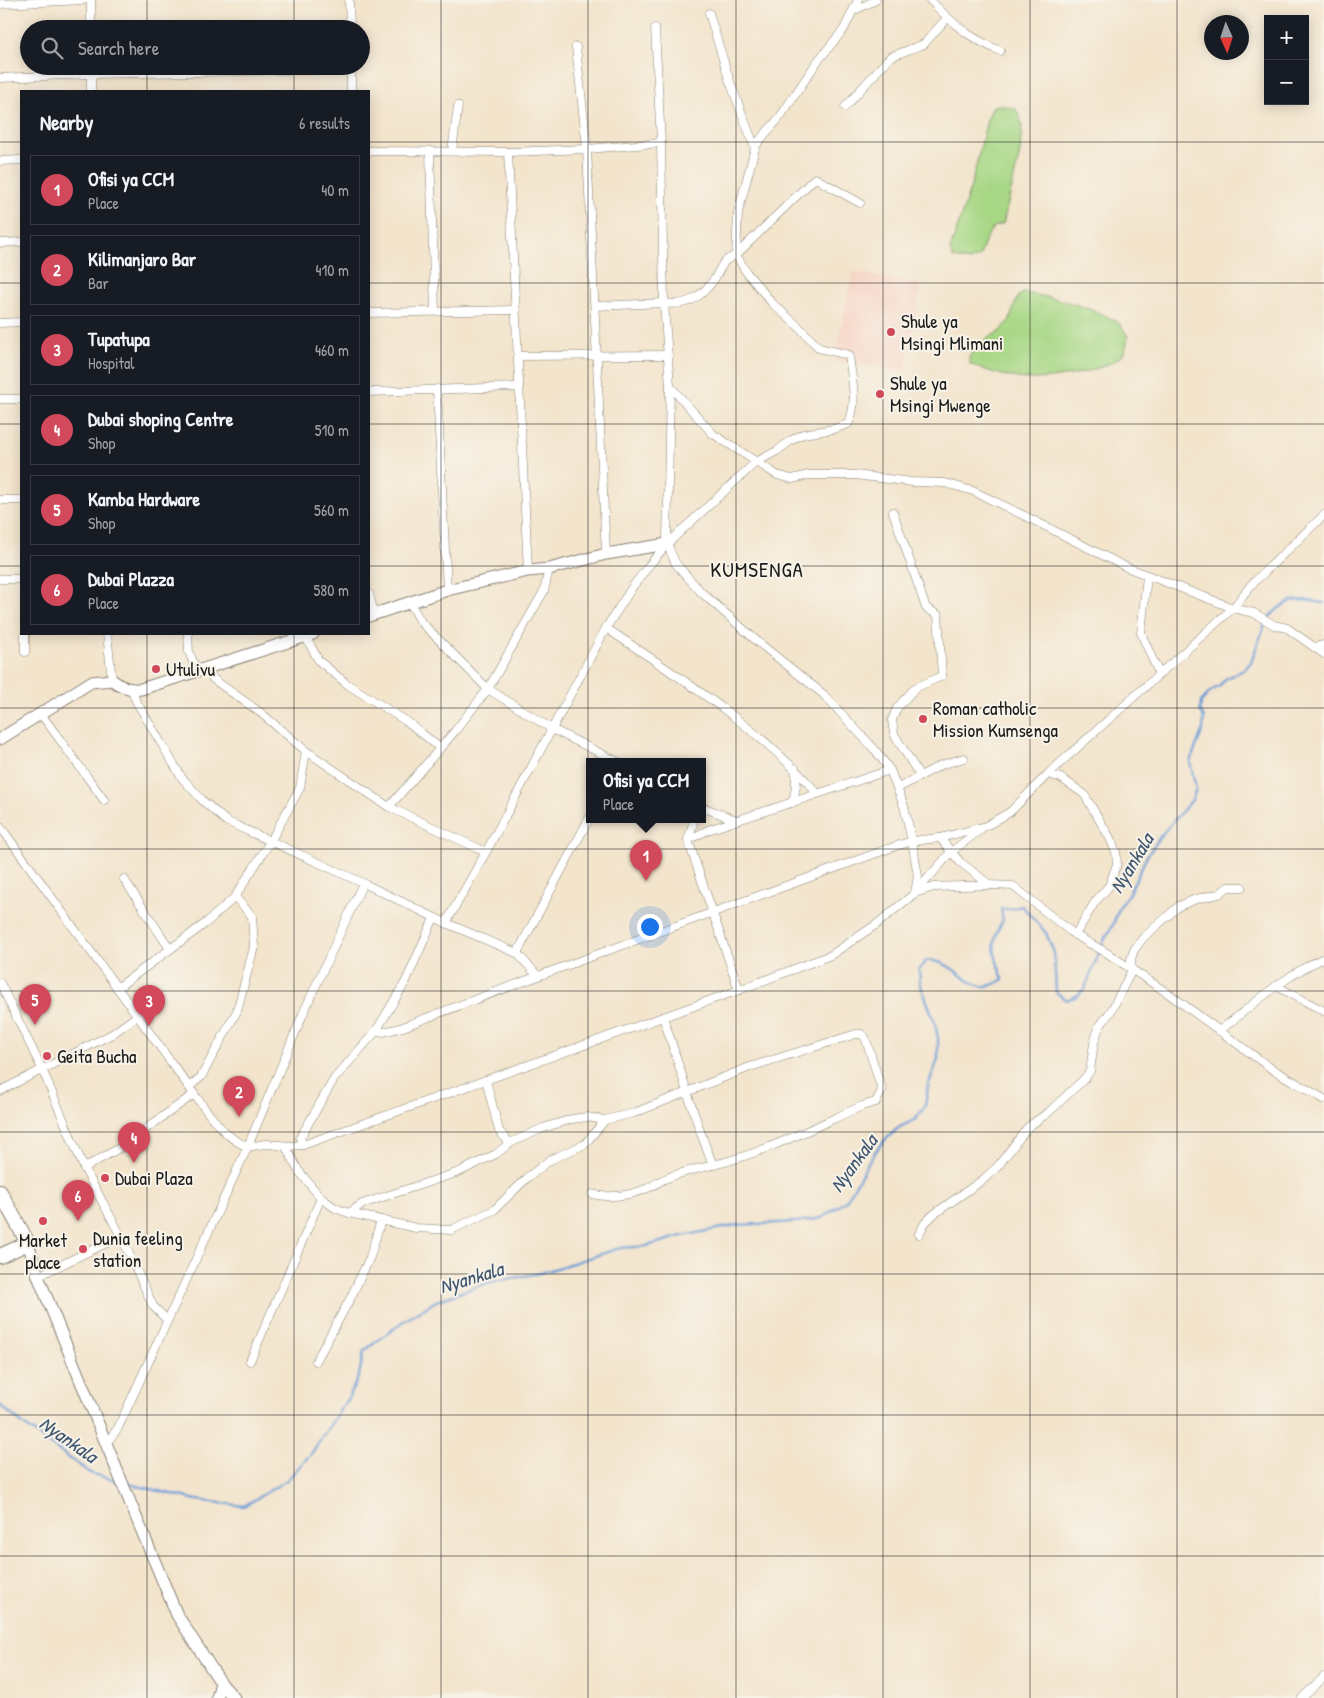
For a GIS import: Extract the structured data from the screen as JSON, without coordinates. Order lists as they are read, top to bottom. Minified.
{"districts":["KUMSENGA"],"water":["Nyankala"],"places":["Shule ya Msingi Mlimani","Shule ya Msingi Mwenge","Utulivu","Roman catholic Mission Kumsenga","Geita Bucha","Dubai Plaza","Market place","Dunia feeling station"],"north":"bottom","page":{"map_buttons":["+","−"],"search":"Search here","heading":["Nearby","6 results"],"list":[{"mark":"1","name":"Ofisi ya CCM","note":"Place","value":"40 m"},{"mark":"2","name":"Kilimanjaro Bar","note":"Bar","value":"410 m"},{"mark":"3","name":"Tupatupa","note":"Hospital","value":"460 m"},{"mark":"4","name":"Dubai shoping Centre","note":"Shop","value":"510 m"},{"mark":"5","name":"Kamba Hardware","note":"Shop","value":"560 m"},{"mark":"6","name":"Dubai Plazza","note":"Place","value":"580 m"}],"popup":["Ofisi ya CCM","Place"],"pins":["1","5","3","2","4","6"]}}
